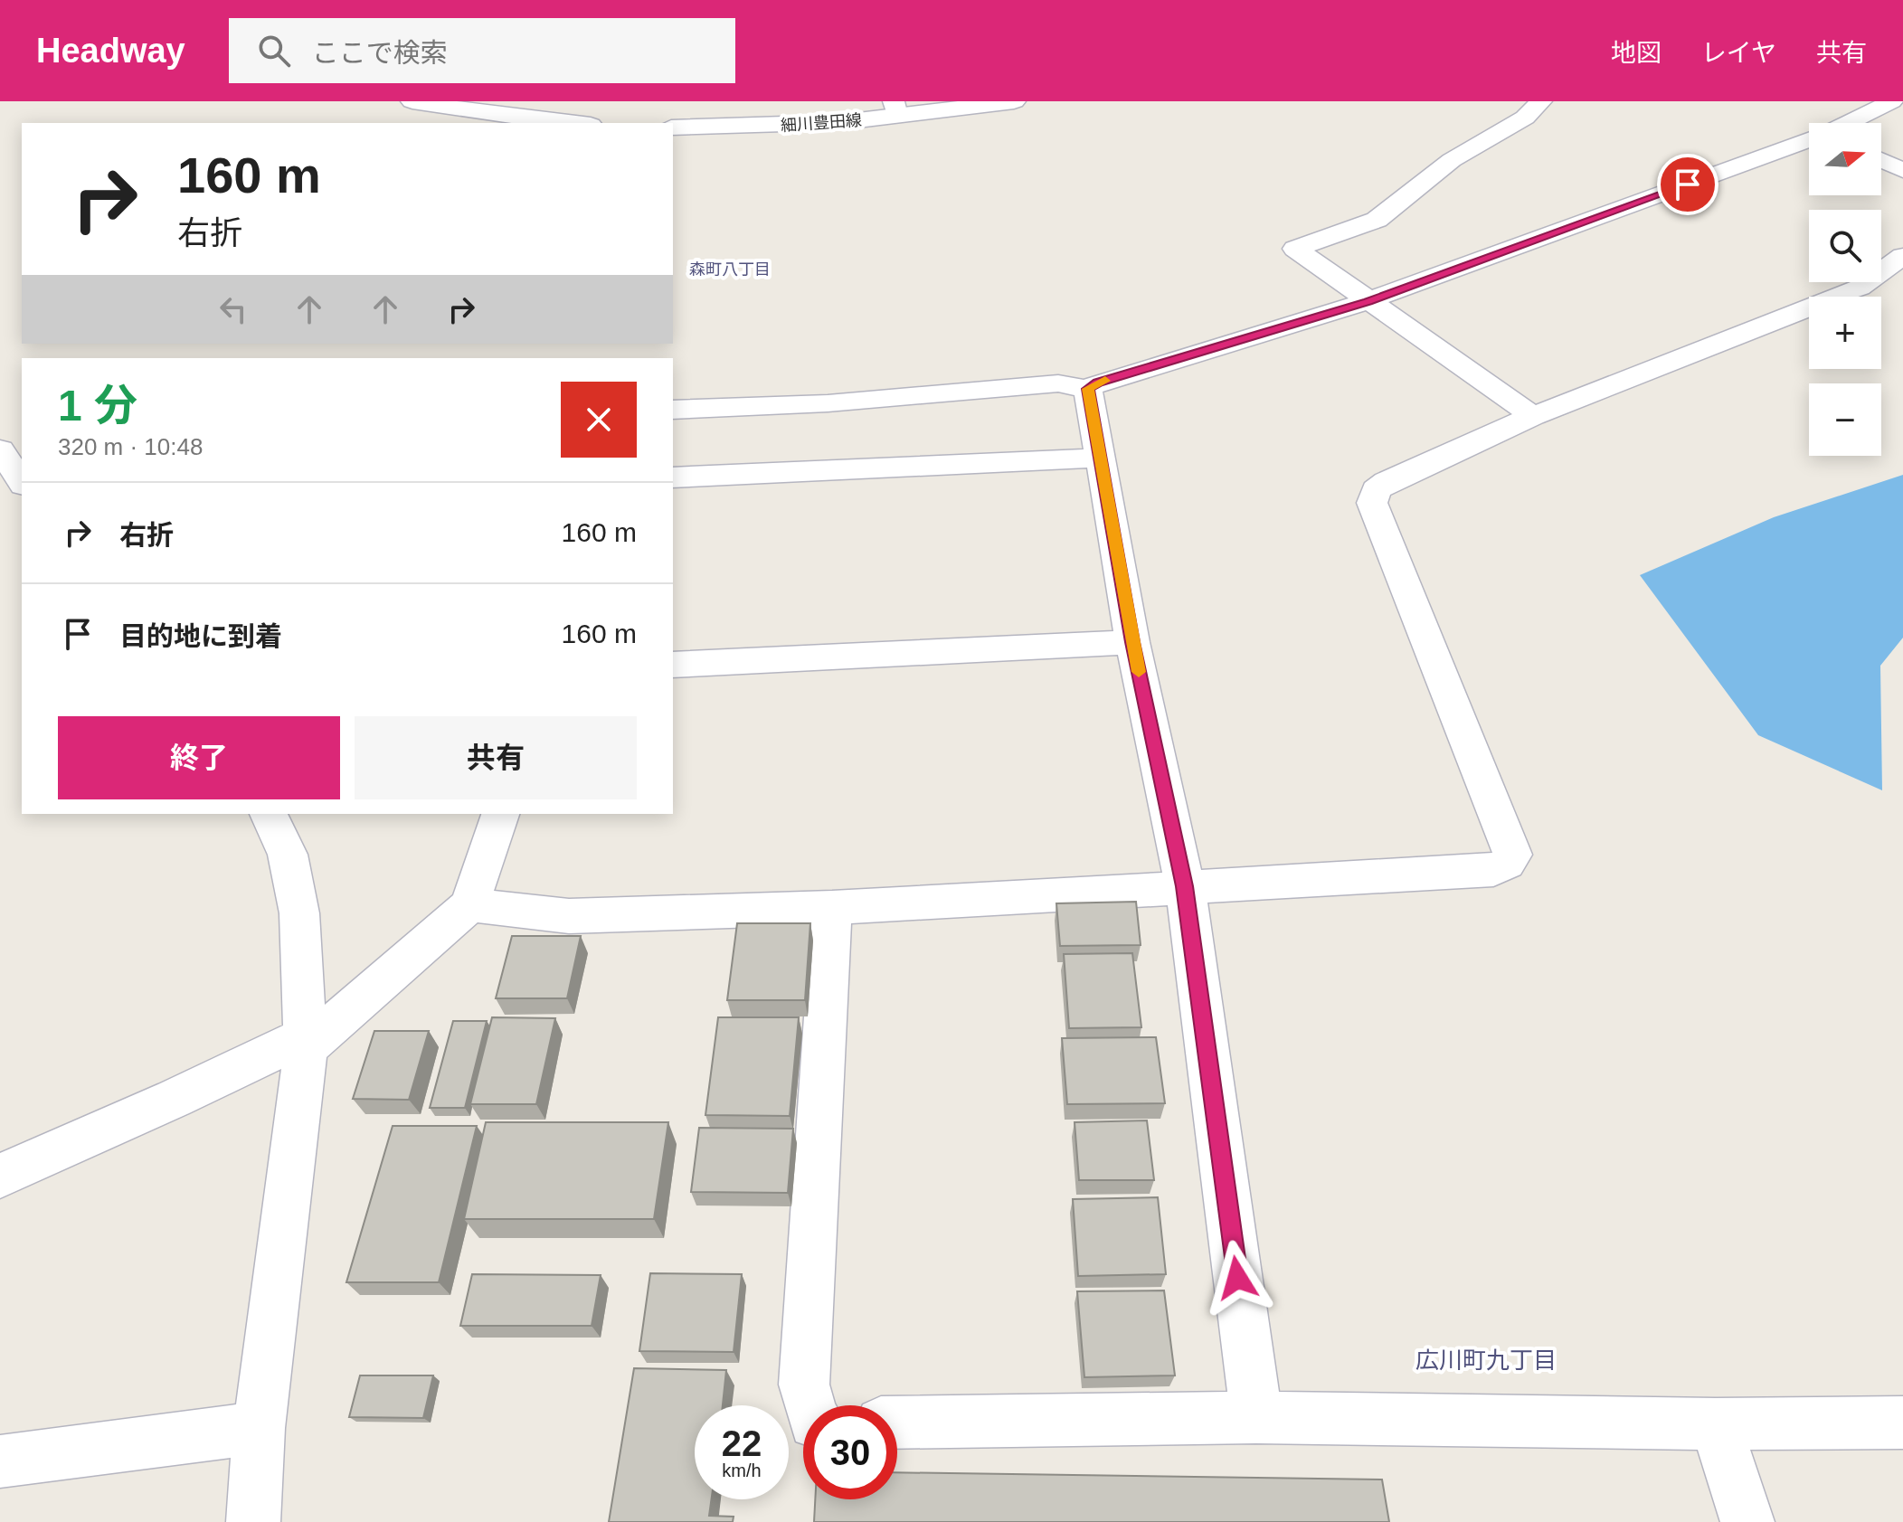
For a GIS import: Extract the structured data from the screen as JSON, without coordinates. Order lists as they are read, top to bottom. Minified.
{"streets":{"main road":["細川豊田線"]},"districts":["森町八丁目","広川町九丁目"],"north":"right","page":{"header":"Headway","search":"ここで検索","nav":["地図","レイヤ","共有"],"map_buttons":["+","−"],"turn":["160 m","右折"],"heading":["1 分","320 m · 10:48"],"list":[{"name":"右折","value":"160 m"},{"name":"目的地に到着","value":"160 m"}],"buttons":["終了","共有"],"speed":"22 km/h","limit":"30"}}
